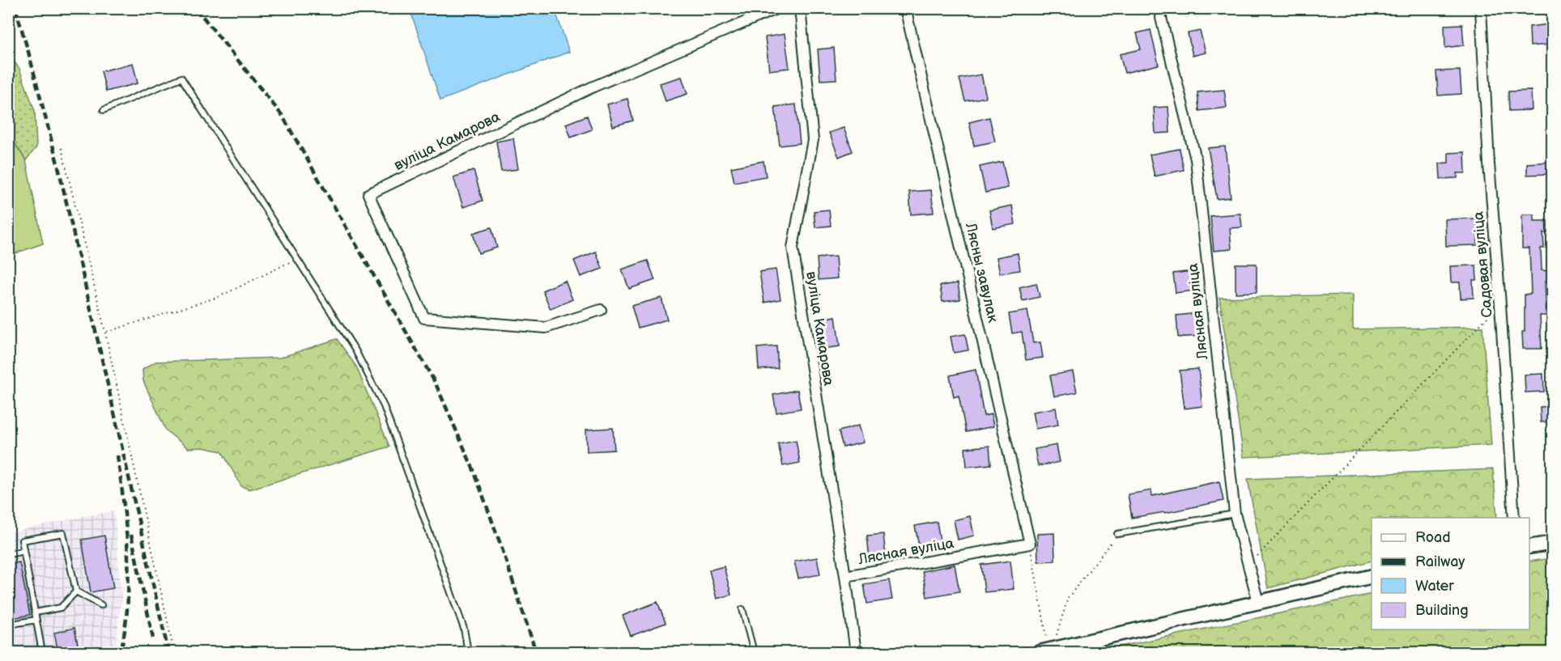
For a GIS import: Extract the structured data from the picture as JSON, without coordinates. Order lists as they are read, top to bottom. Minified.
{"streets":{"street":["вуліца Камарова","Садовая вуліца","Лясны завулак","Лясная вуліца"]},"crossings":[["вуліца Камарова","Лясная вуліца"],["Лясны завулак","Лясная вуліца"]],"legend":["Road","Railway","Water","Building"]}
